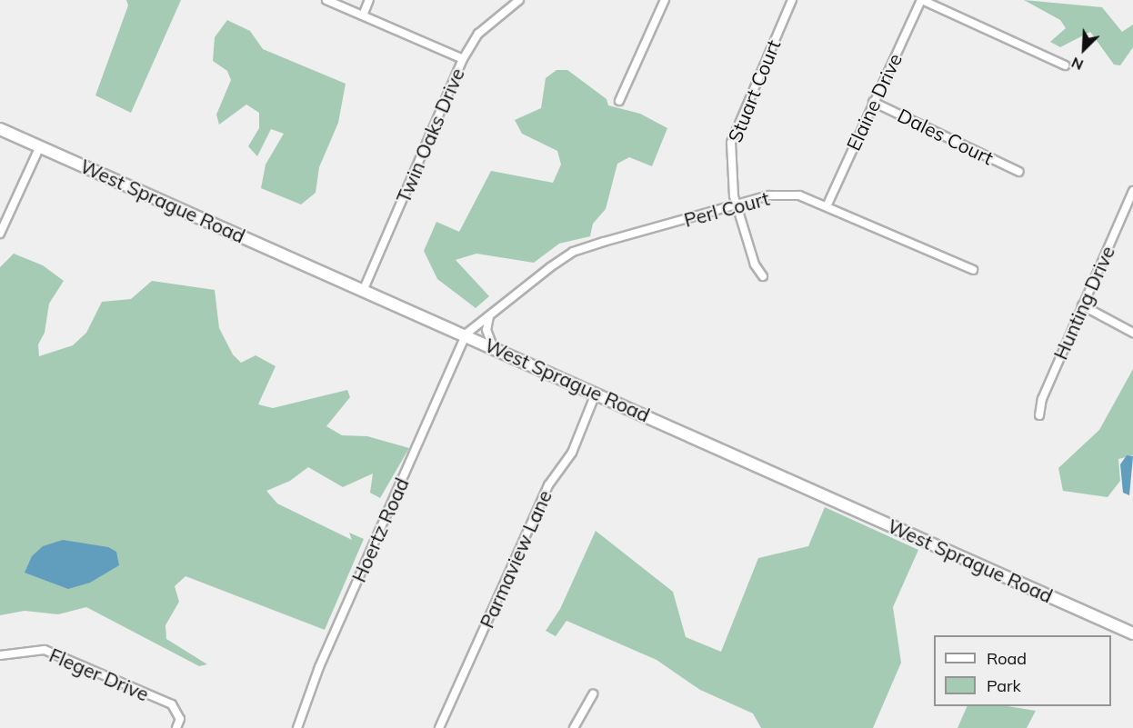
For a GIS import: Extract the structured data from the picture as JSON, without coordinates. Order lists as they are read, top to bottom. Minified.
{"streets":{"street":["Stuart Court","Elaine Drive","Twin Oaks Drive","Dales Court","West Sprague Road","Perl Court","Hunting Drive","Hoertz Road","Parmaview Lane","Fleger Drive"]},"crossings":[["Stuart Court","Perl Court"],["Elaine Drive","Dales Court"],["Elaine Drive","Perl Court"],["Twin Oaks Drive","West Sprague Road"],["West Sprague Road","Perl Court"],["West Sprague Road","Hoertz Road"],["West Sprague Road","Parmaview Lane"],["Perl Court","Hoertz Road"]],"legend":["Road","Park"],"north":"bottom left"}
